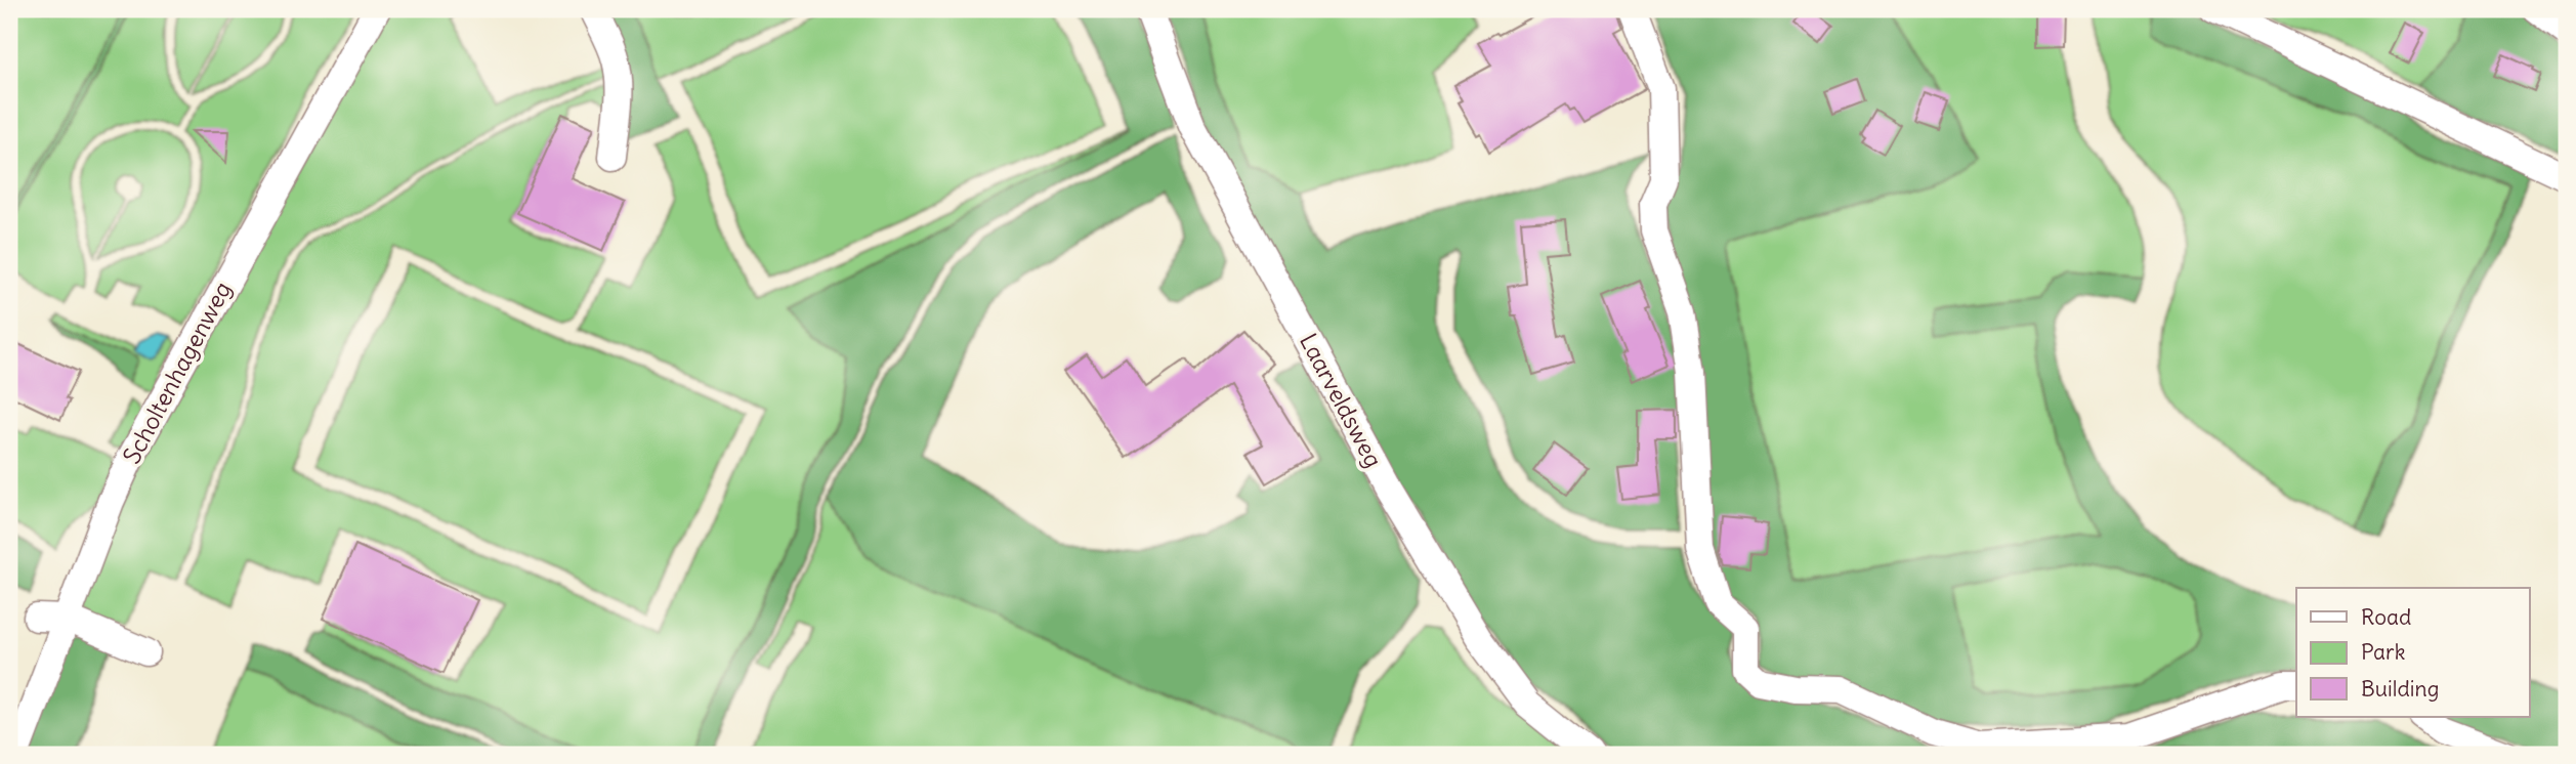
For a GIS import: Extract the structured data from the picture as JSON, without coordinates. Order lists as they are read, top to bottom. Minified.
{"streets":{"street":["Scholtenhagenweg","Laarveldsweg"]},"legend":["Road","Park","Building"]}
